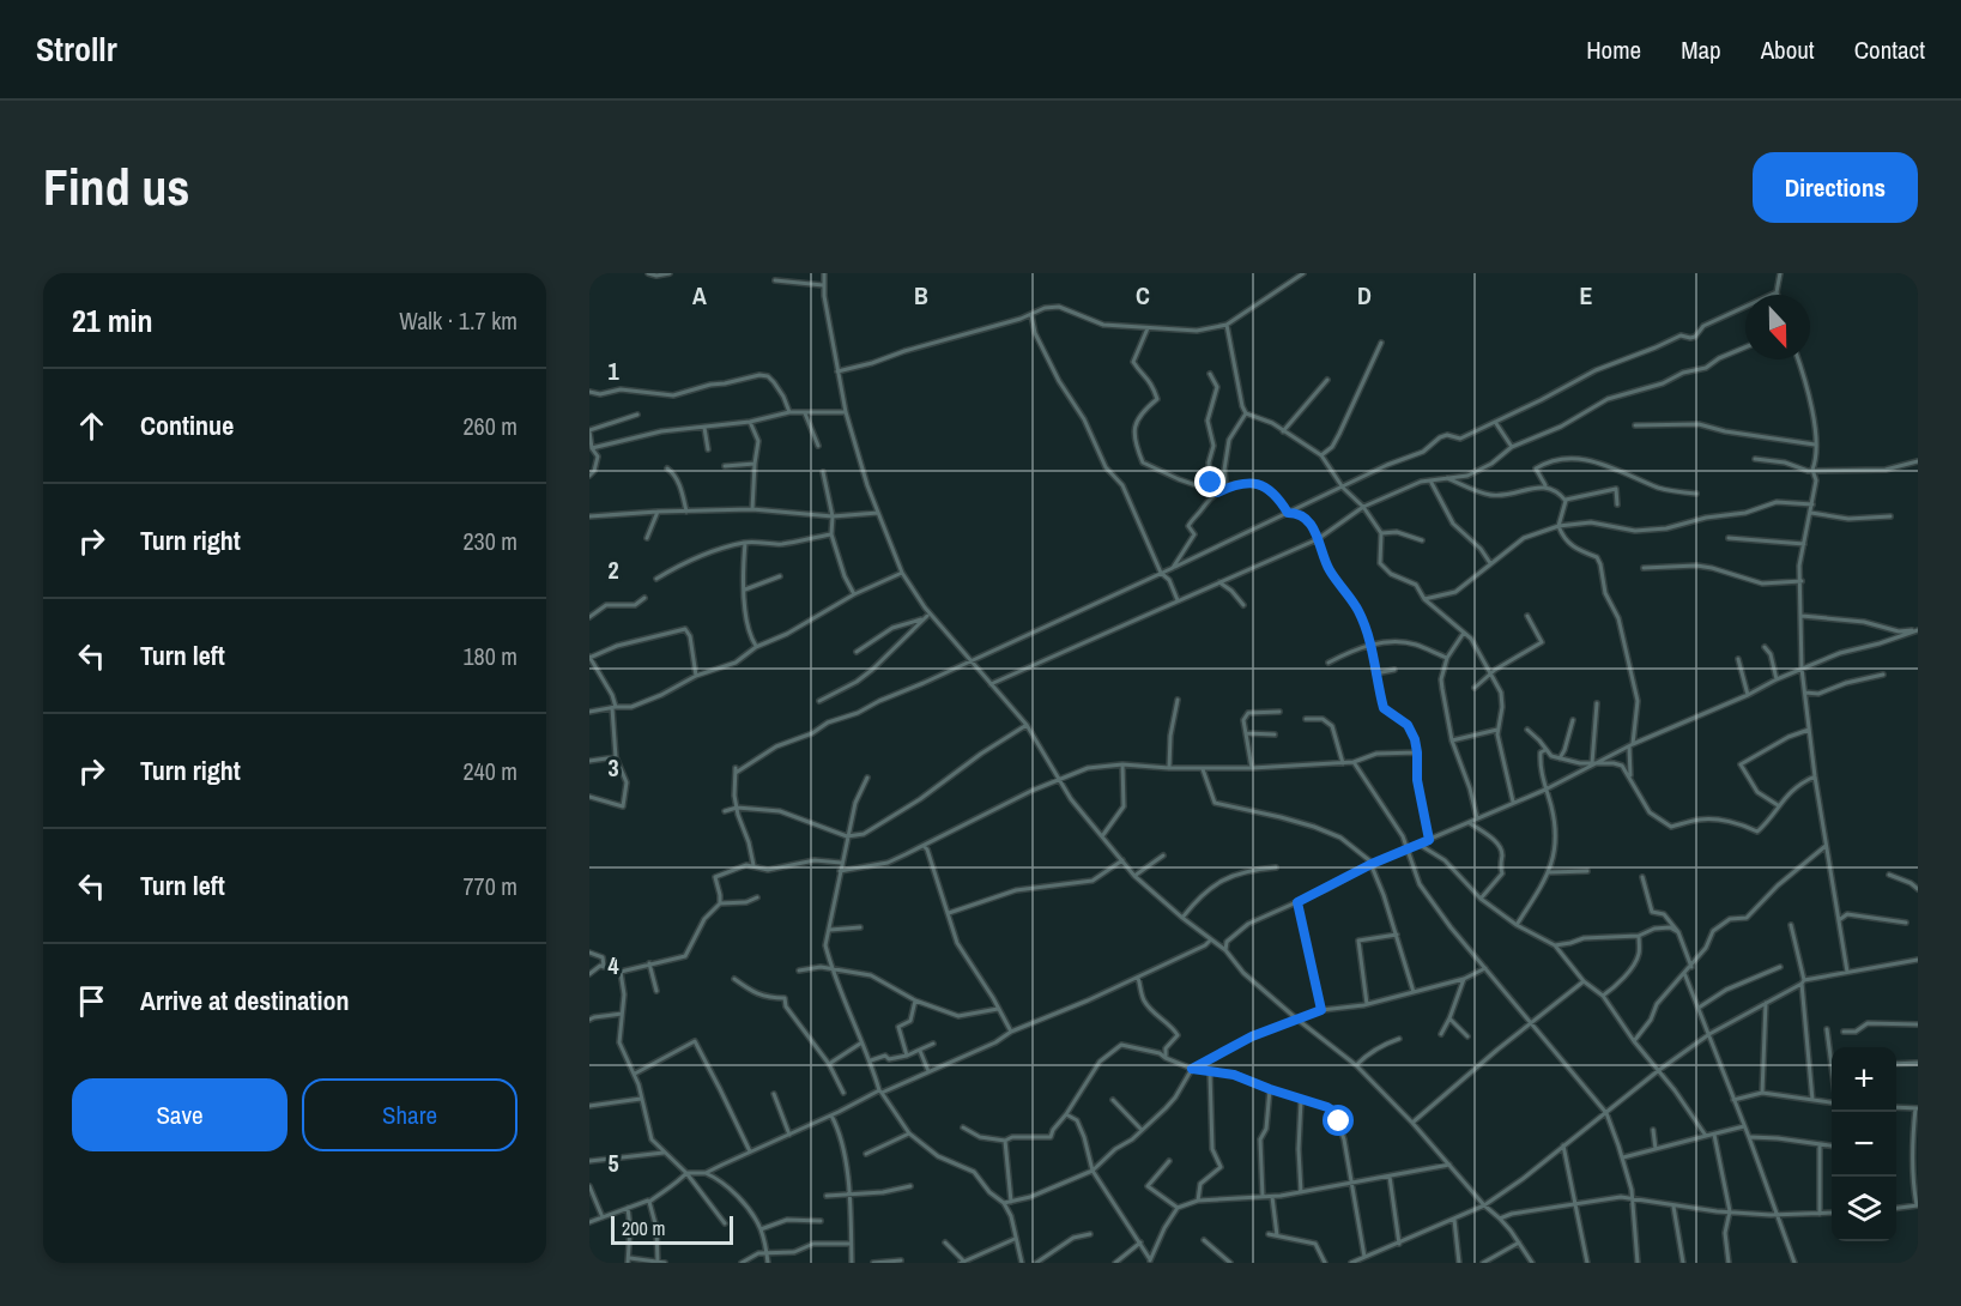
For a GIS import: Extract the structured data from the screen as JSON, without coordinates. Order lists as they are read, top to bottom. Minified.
{"scale_bar":"200 m","north":"bottom","page":{"header":"Strollr","nav":["Home","Map","About","Contact"],"buttons":["Directions",["Save","Share"]],"title":"Find us","heading":["21 min","Walk · 1.7 km"],"list":[["Continue","260 m"],["Turn right","230 m"],["Turn left","180 m"],["Turn right","240 m"],["Turn left","770 m"],"Arrive at destination"],"map_buttons":["+","−"],"scale":"200 m"},"grid":{"columns":["A","B","C","D","E"],"rows":["1","2","3","4","5"]}}
